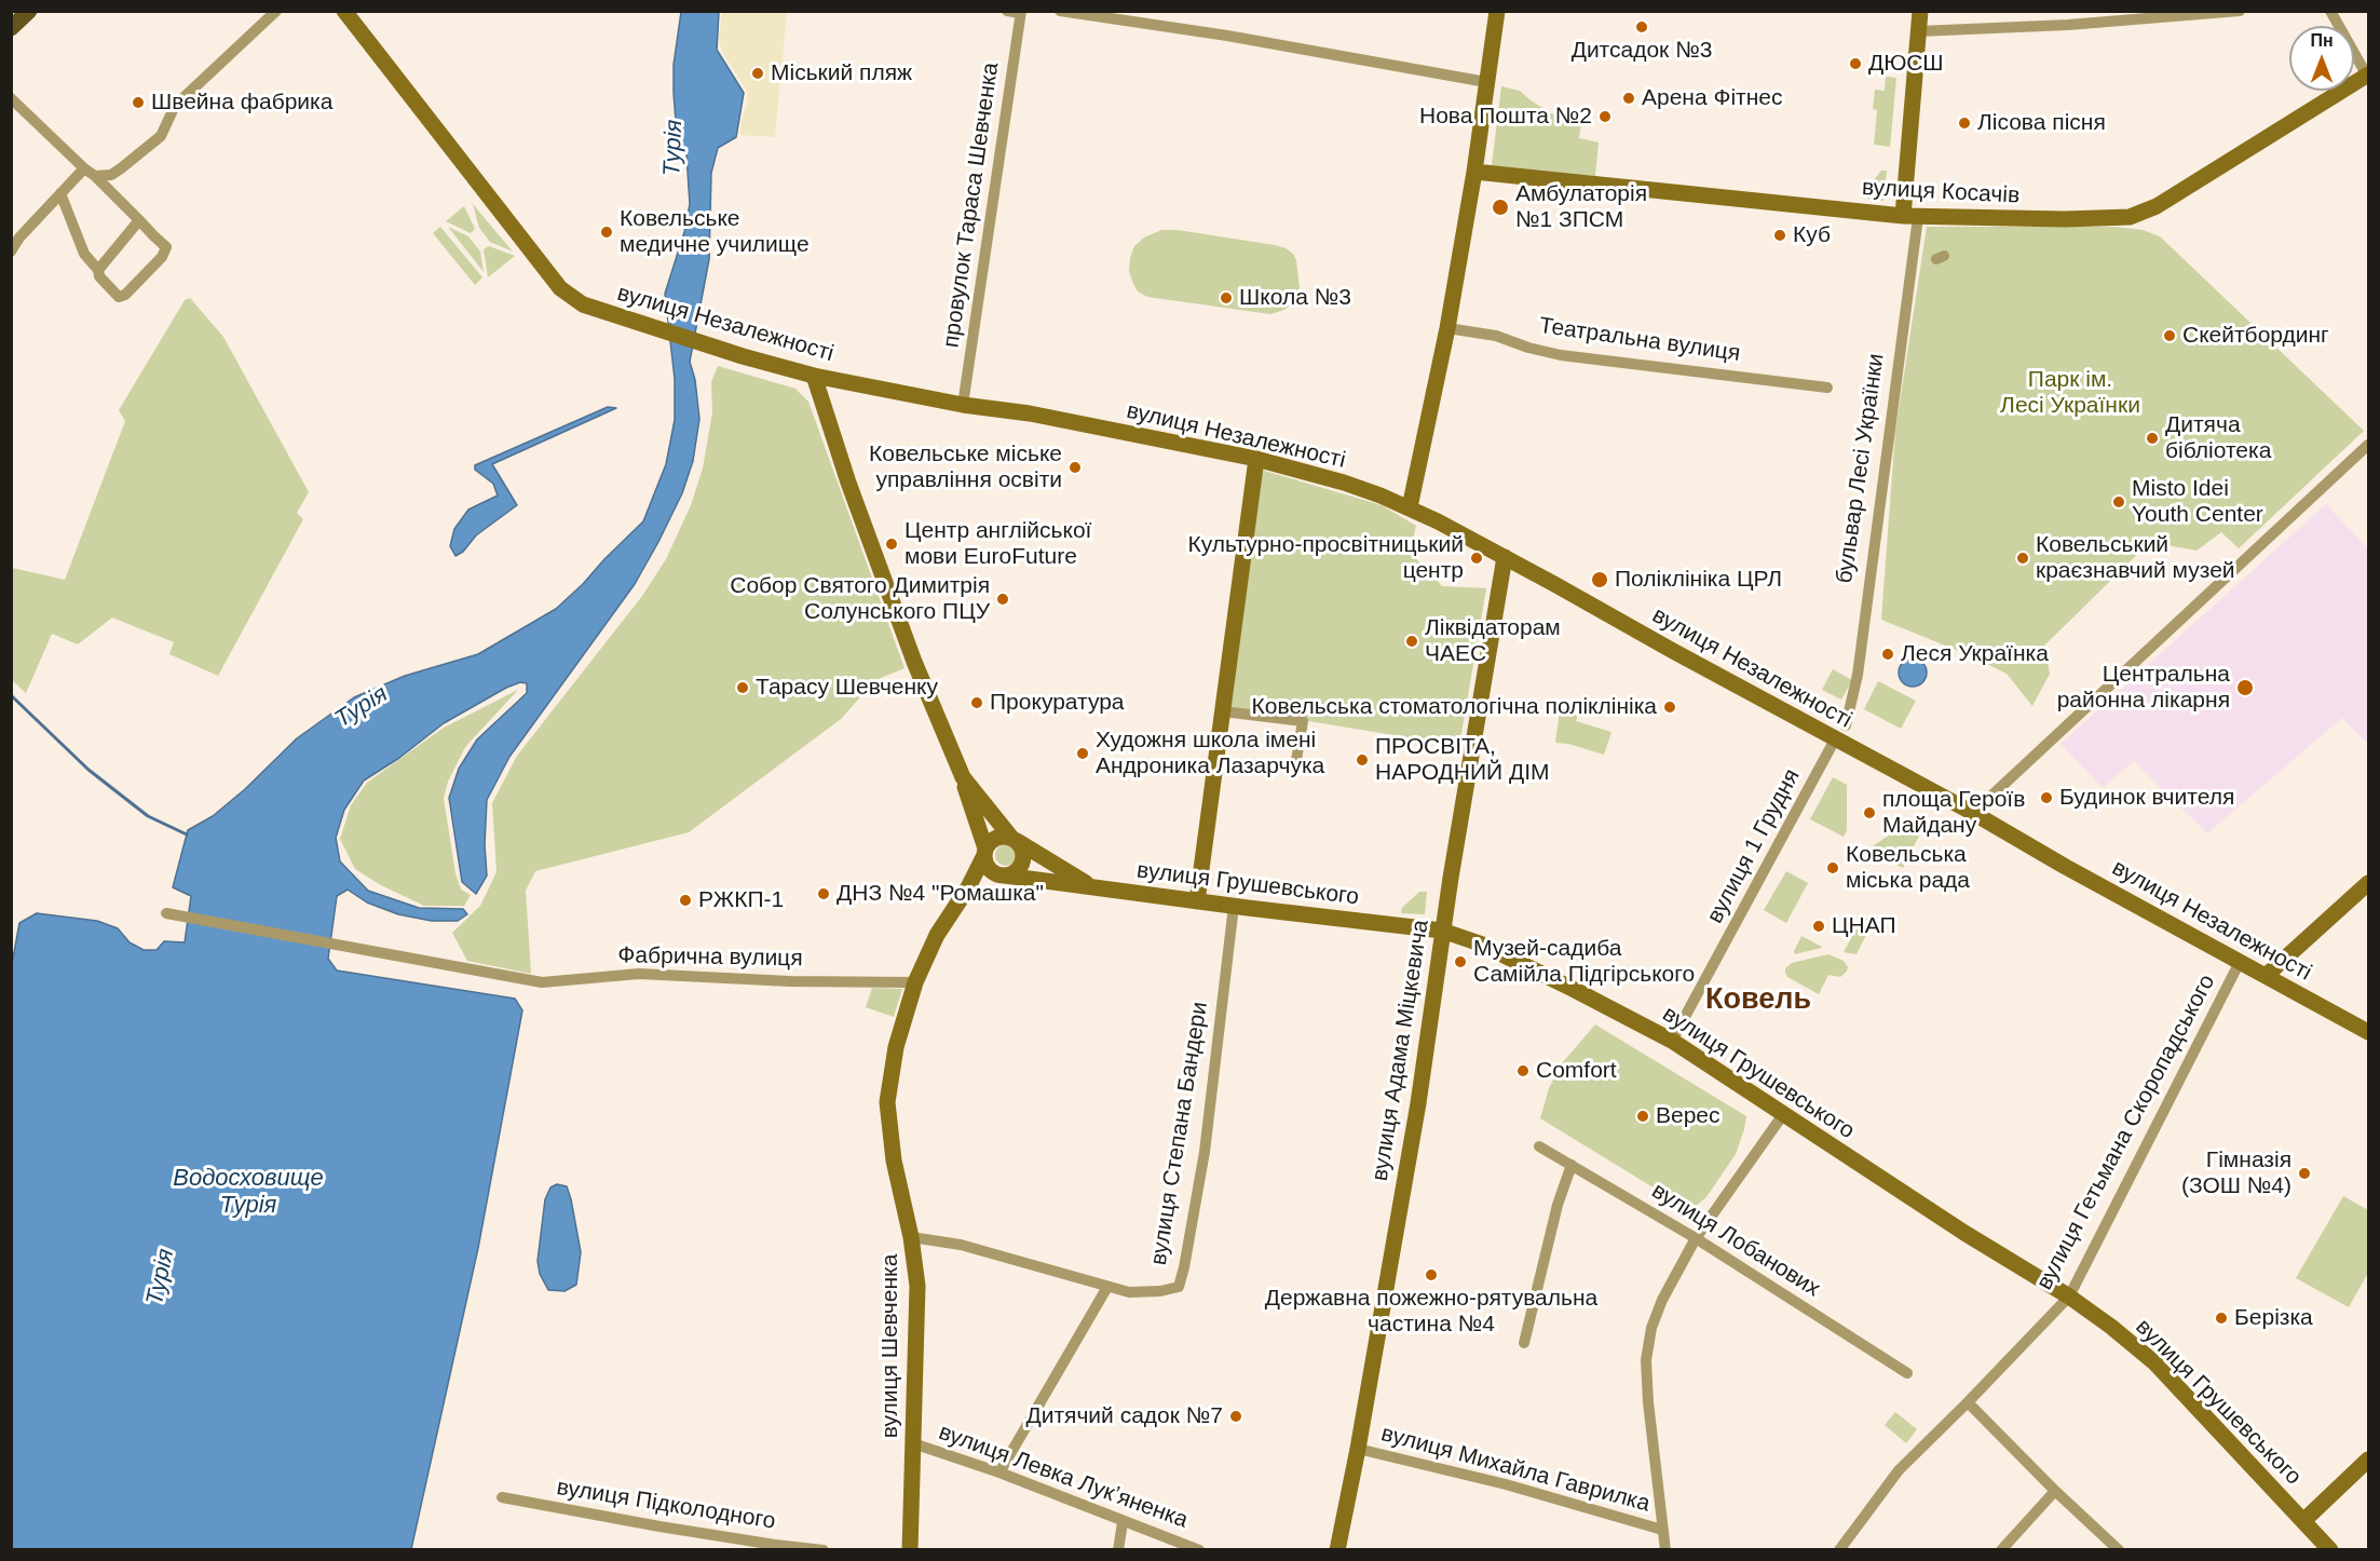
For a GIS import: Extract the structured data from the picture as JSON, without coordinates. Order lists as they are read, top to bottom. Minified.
{"streets":{"street":["вулиця Косачів","провулок Тараса Шевченка","вулиця Незалежності","Театральна вулиця","бульвар Лесі Українки","вулиця 1 Грудня","вулиця Грушевського","Фабрична вулиця","вулиця Адама Міцкевича","вулиця Гетьмана Скоропадського","вулиця Степана Бандери","вулиця Лобанових","вулиця Шевченка","вулиця Михайла Гаврилка","вулиця Левка Лукʼяненка","вулиця Підколодного"]},"crossings":[["вулиця Косачів","бульвар Лесі Українки"],["провулок Тараса Шевченка","вулиця Незалежності"],["вулиця Незалежності","вулиця 1 Грудня"],["вулиця Незалежності","вулиця Адама Міцкевича"],["вулиця Незалежності","вулиця Гетьмана Скоропадського"],["вулиця 1 Грудня","вулиця Грушевського"],["вулиця Грушевського","вулиця Адама Міцкевича"],["вулиця Грушевського","вулиця Гетьмана Скоропадського"],["вулиця Грушевського","вулиця Степана Бандери"],["вулиця Грушевського","вулиця Шевченка"],["Фабрична вулиця","вулиця Шевченка"],["вулиця Адама Міцкевича","вулиця Михайла Гаврилка"],["вулиця Степана Бандери","вулиця Шевченка"],["вулиця Шевченка","вулиця Левка Лукʼяненка"]],"districts":["Ковель"],"water":["Турія","Водосховище Турія"],"parks":["Парк ім. Лесі Українки"],"places":["Дитсадок №3","ДЮСШ","Міський пляж","Арена Фітнес","Швейна фабрика","Нова Пошта №2","Лісова пісня","Амбулаторія №1 ЗПСМ","Ковельське медичне училище","Куб","Школа №3","Скейтбординг","Дитяча бібліотека","Ковельське міське управління освіти","Misto Idei Youth Center","Центр англійської мови EuroFuture","Культурно-просвітницький центр","Ковельський краєзнавчий музей","Поліклініка ЦРЛ","Собор Святого Димитрія Солунського ПЦУ","Ліквідаторам ЧАЕС","Леся Українка","Тарасу Шевченку","Центральна районна лікарня","Прокуратура","Ковельська стоматологічна поліклініка","Художня школа імені Андроника Лазарчука","ПРОСВІТА, НАРОДНИЙ ДІМ","Будинок вчителя","площа Героїв Майдану","Ковельська міська рада","ДНЗ №4 \"Ромашка\"","РЖКП-1","ЦНАП","Музей-садиба Самійла Підгірського","Comfort","Верес","Гімназія (ЗОШ №4)","Державна пожежно-рятувальна частина №4","Берізка","Дитячий садок №7"],"north":"top"}
